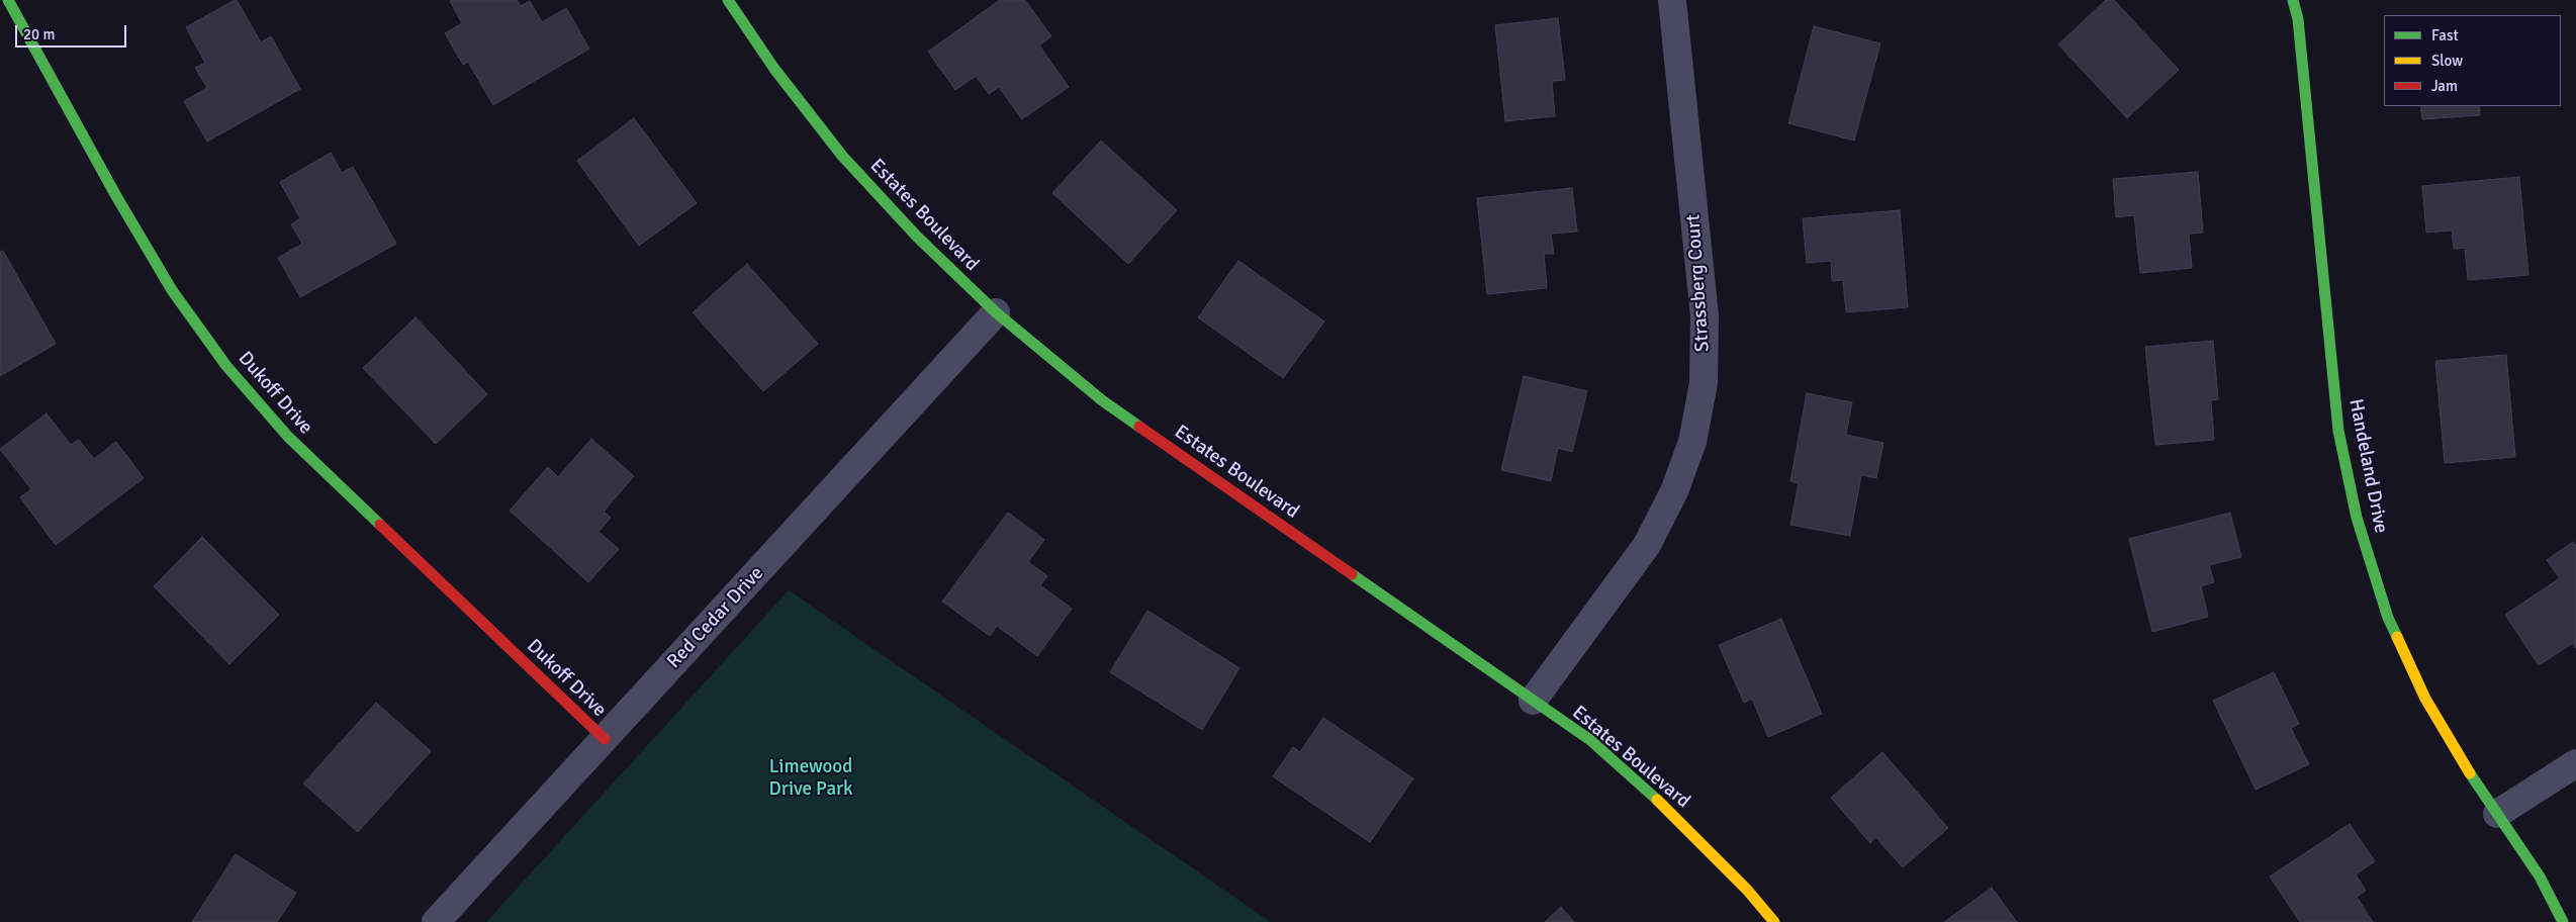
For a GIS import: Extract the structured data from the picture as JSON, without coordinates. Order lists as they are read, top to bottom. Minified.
{"streets":{"street":["Estates Boulevard","Strassberg Court","Dukoff Drive","Handeland Drive","Red Cedar Drive"]},"crossings":[["Estates Boulevard","Strassberg Court"],["Estates Boulevard","Red Cedar Drive"],["Dukoff Drive","Red Cedar Drive"]],"parks":["Limewood Drive Park"],"legend":["Fast","Slow","Jam"],"scale_bar":"20 m"}
